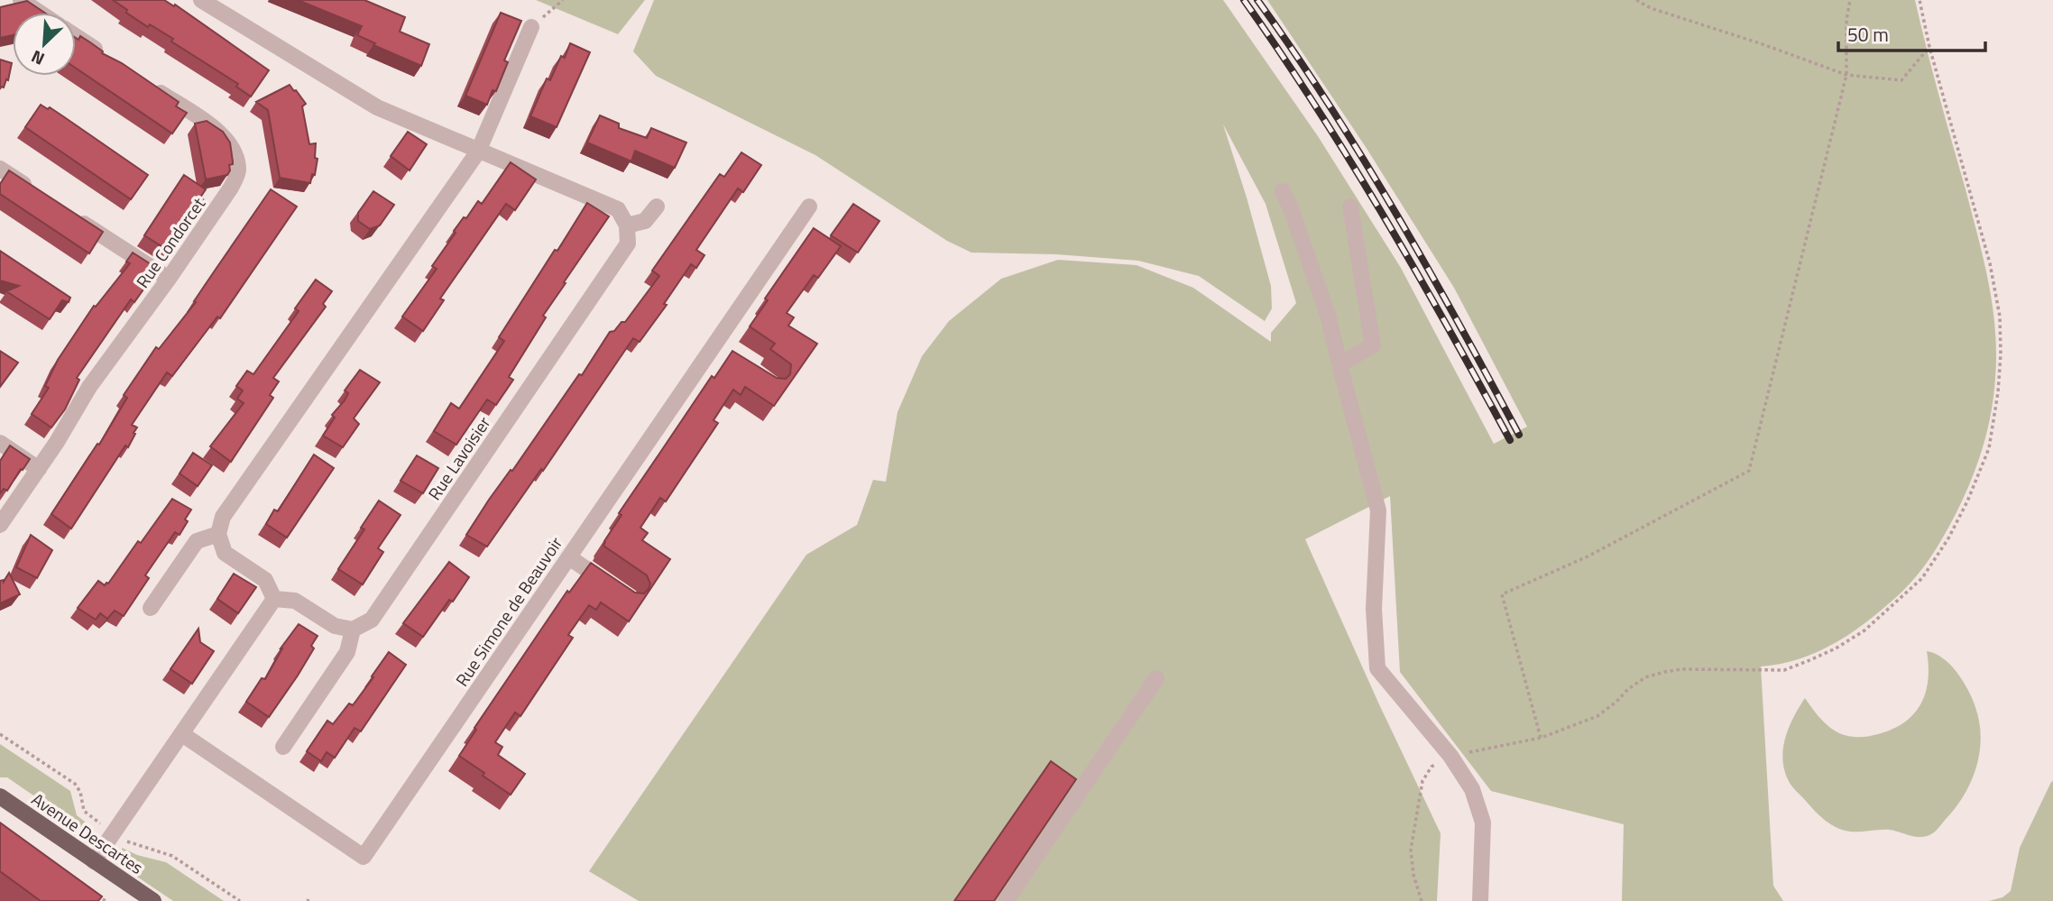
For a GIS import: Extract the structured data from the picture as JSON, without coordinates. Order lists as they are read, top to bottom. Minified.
{"streets":{"main road":["Avenue Descartes"],"street":["Rue Condorcet","Rue Lavoisier","Rue Simone de Beauvoir"]},"scale_bar":"50 m","north":"bottom left"}
